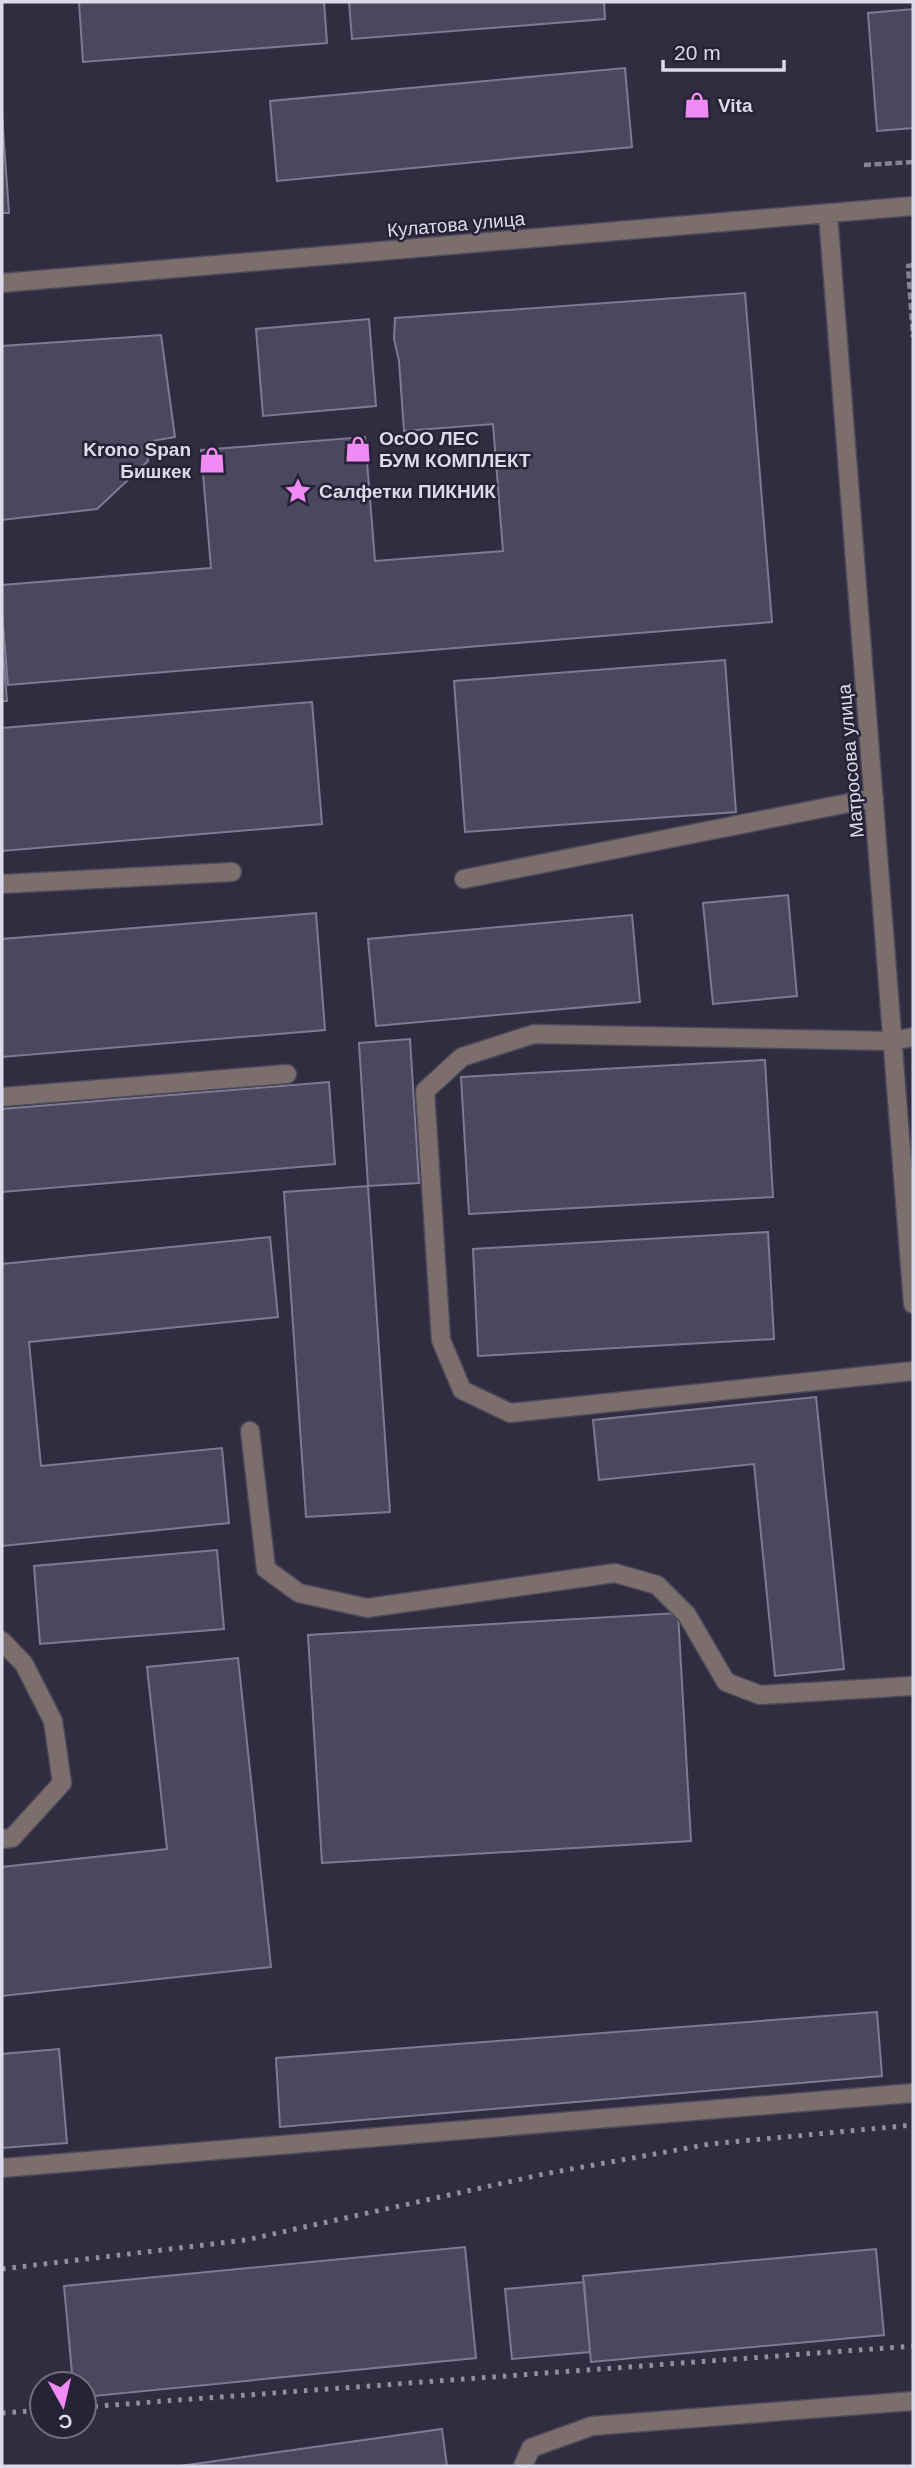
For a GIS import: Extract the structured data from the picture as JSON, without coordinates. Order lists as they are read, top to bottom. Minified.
{"streets":{"street":["Кулатова улица","Матросова улица"]},"crossings":[["Кулатова улица","Матросова улица"]],"places":{"shop":["Vita","ОсОО ЛЕС БУМ КОМПЛЕКТ","Krono Span Бишкек"],"place":["Салфетки ПИКНИК"]},"scale_bar":"20 m","north":"bottom"}
